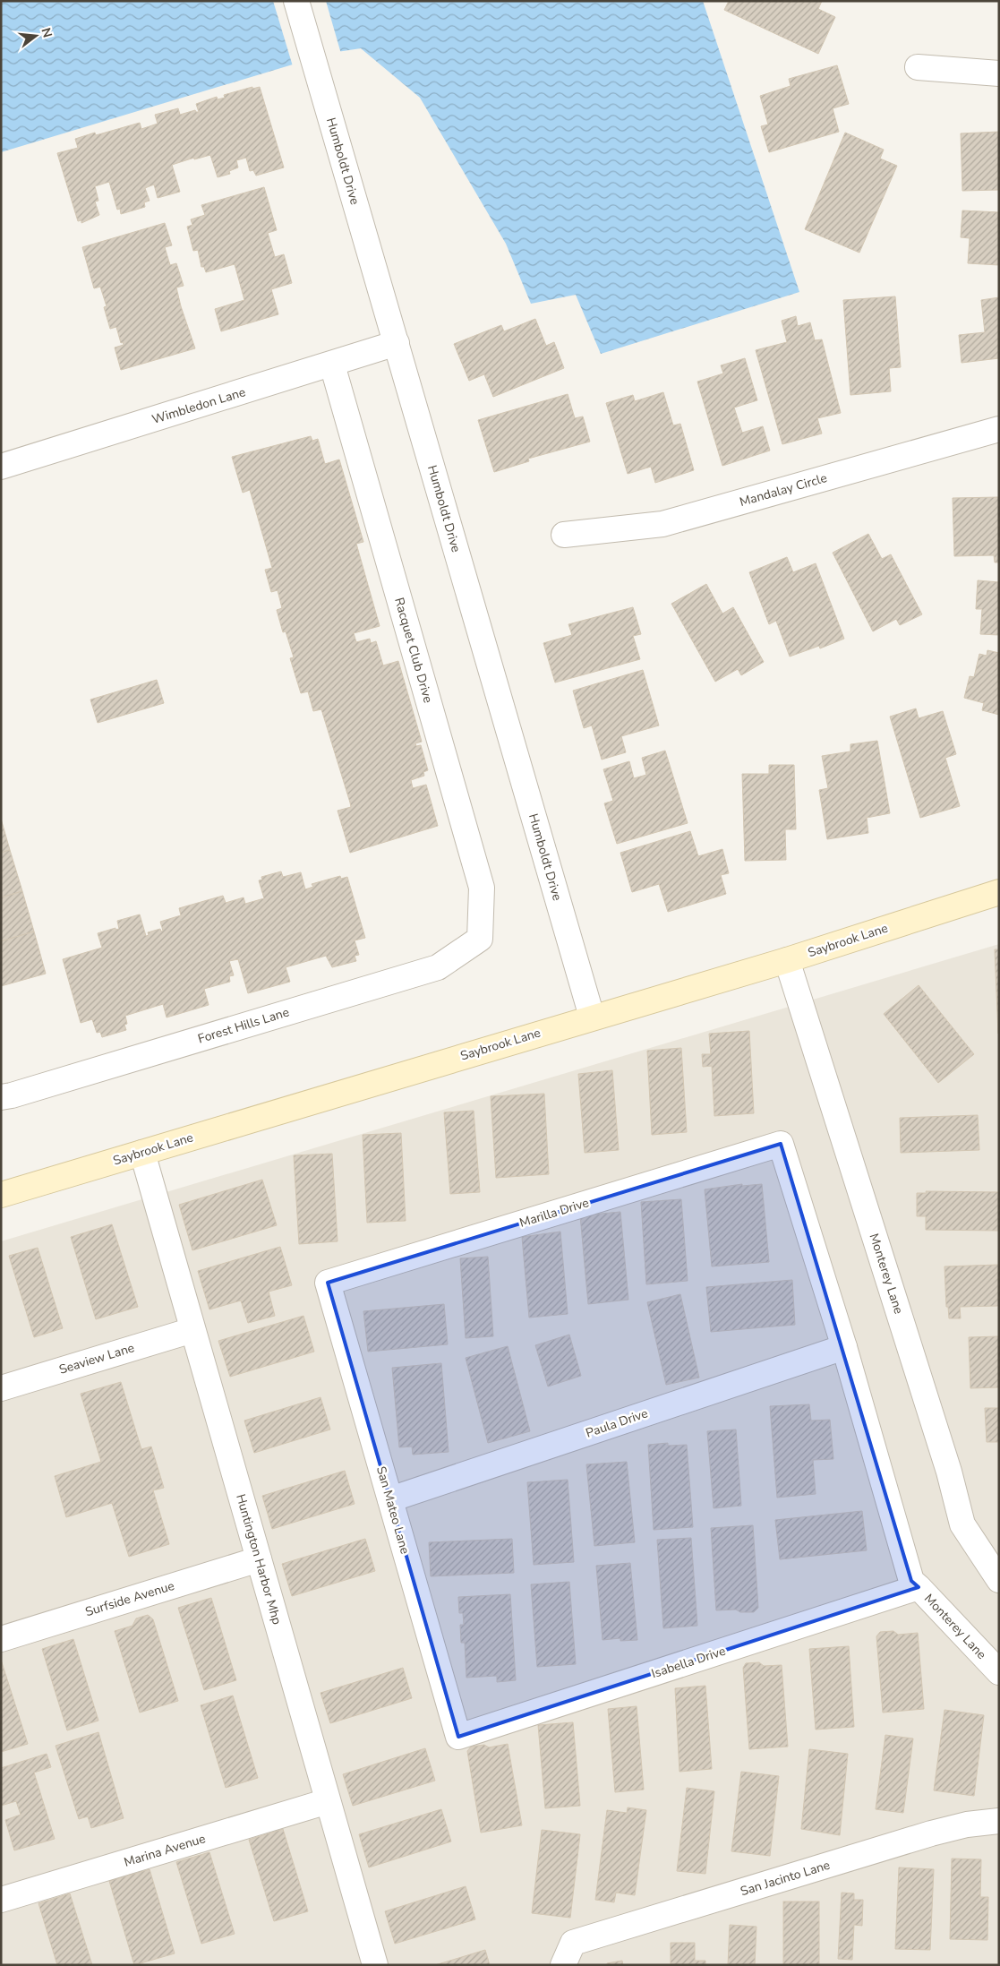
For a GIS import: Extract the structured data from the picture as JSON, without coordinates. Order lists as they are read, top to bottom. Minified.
{"streets":{"main road":["Saybrook Lane"],"street":["Humboldt Drive","Wimbledon Lane","Mandalay Circle","Racquet Club Drive","Forest Hills Lane","Marilla Drive","Monterey Lane","Seaview Lane","Paula Drive","San Mateo Lane","Huntington Harbor Mhp","Surfside Avenue","Isabella Drive","Marina Avenue","San Jacinto Lane"]},"crossings":[["Humboldt Drive","Wimbledon Lane"],["Humboldt Drive","Saybrook Lane"],["Wimbledon Lane","Racquet Club Drive"],["Racquet Club Drive","Forest Hills Lane"],["Saybrook Lane","Monterey Lane"],["Saybrook Lane","Huntington Harbor Mhp"],["Marilla Drive","Monterey Lane"],["Marilla Drive","San Mateo Lane"],["Monterey Lane","Paula Drive"],["Monterey Lane","Isabella Drive"],["Seaview Lane","Huntington Harbor Mhp"],["Paula Drive","San Mateo Lane"],["San Mateo Lane","Isabella Drive"],["Huntington Harbor Mhp","Surfside Avenue"],["Huntington Harbor Mhp","Marina Avenue"]],"north":"right"}
